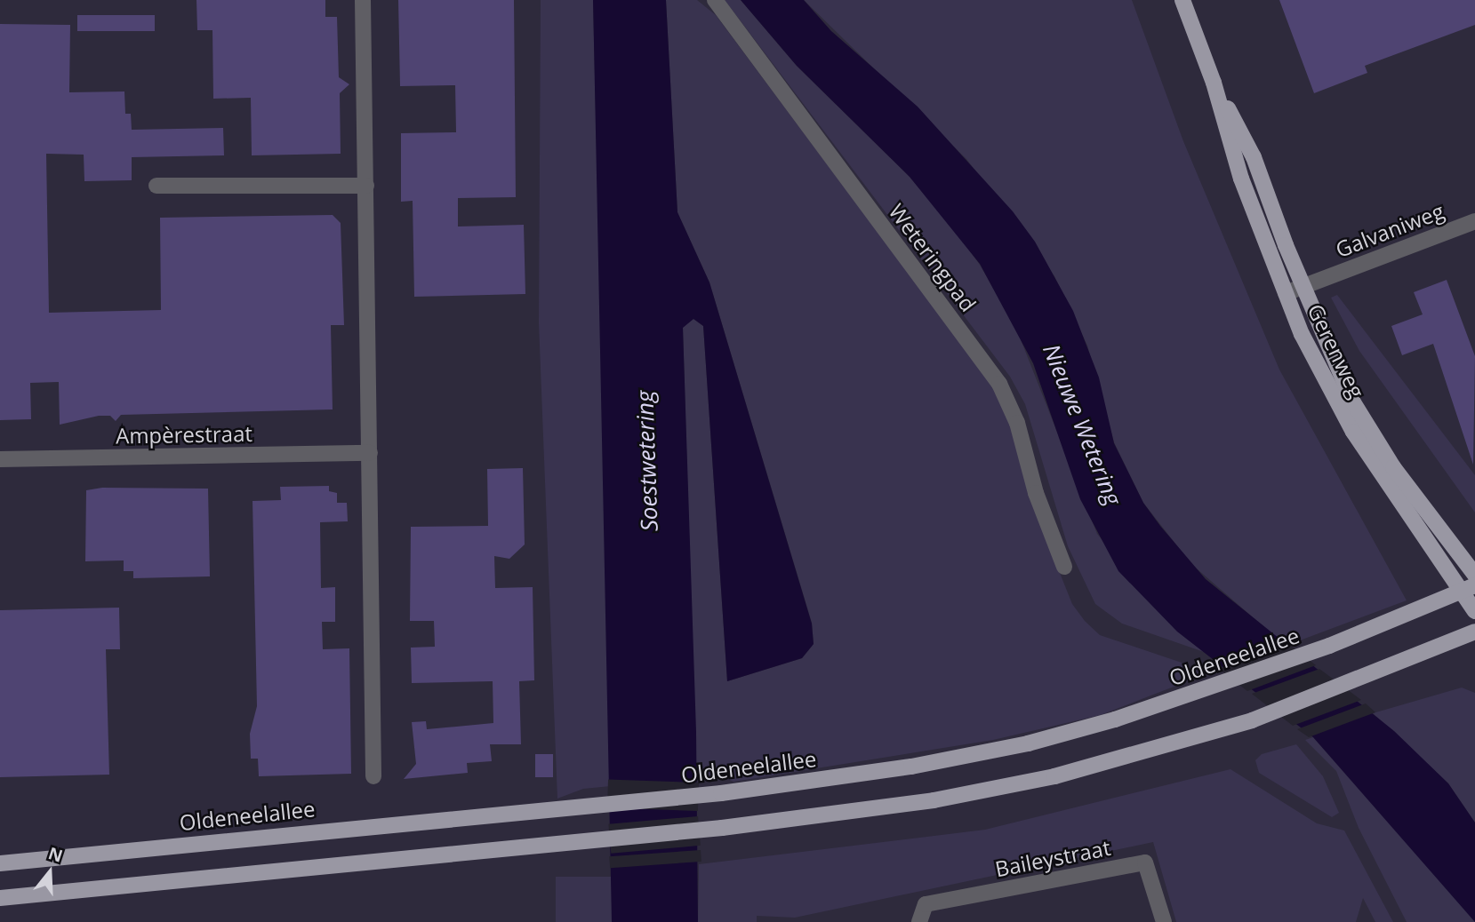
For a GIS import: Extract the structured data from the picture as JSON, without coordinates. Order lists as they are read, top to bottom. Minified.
{"streets":{"main road":["Gerenweg","Oldeneelallee"],"street":["Galvaniweg","Weteringpad","Ampèrestraat","Baileystraat"]},"crossings":[["Galvaniweg","Gerenweg"],["Gerenweg","Oldeneelallee"]],"water":["Nieuwe Wetering","Soestwetering"],"north":"top"}
